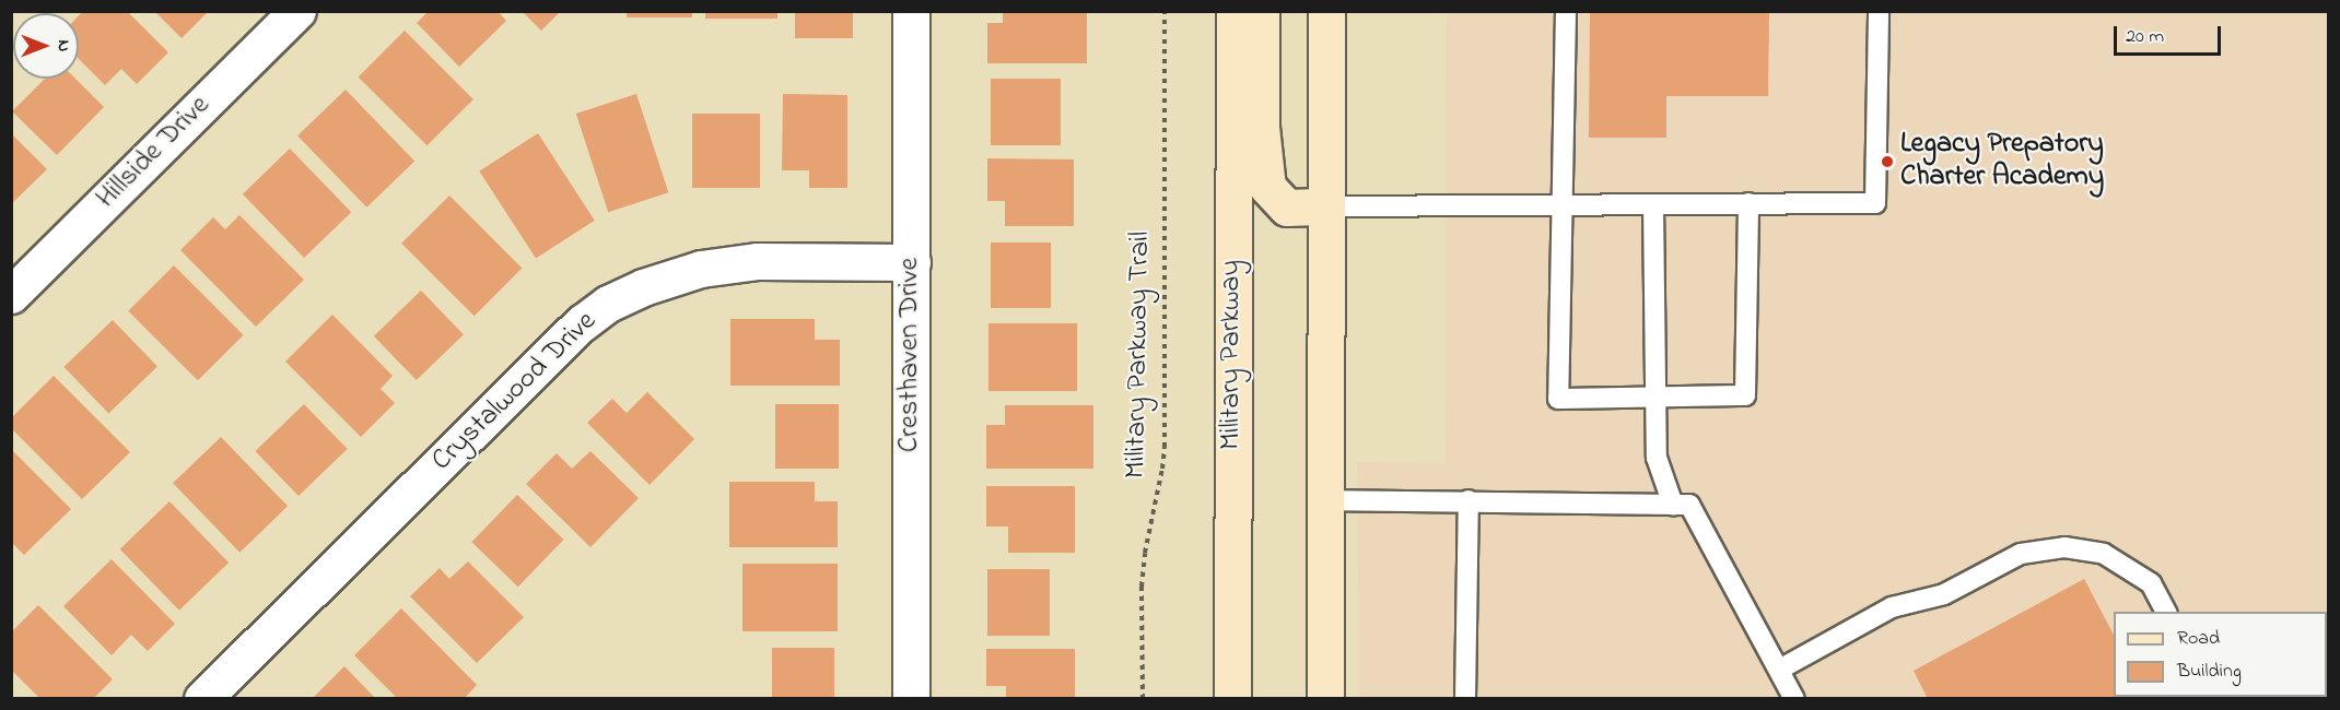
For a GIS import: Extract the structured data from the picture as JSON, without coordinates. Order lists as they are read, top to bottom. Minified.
{"streets":{"main road":["Military Parkway"],"street":["Hillside Drive","Cresthaven Drive","Crystalwood Drive"],"path":["Military Parkway Trail"]},"crossings":[["Cresthaven Drive","Crystalwood Drive"]],"places":["Legacy Prepatory Charter Academy"],"legend":["Road","Building"],"scale_bar":"20 m","north":"right"}
